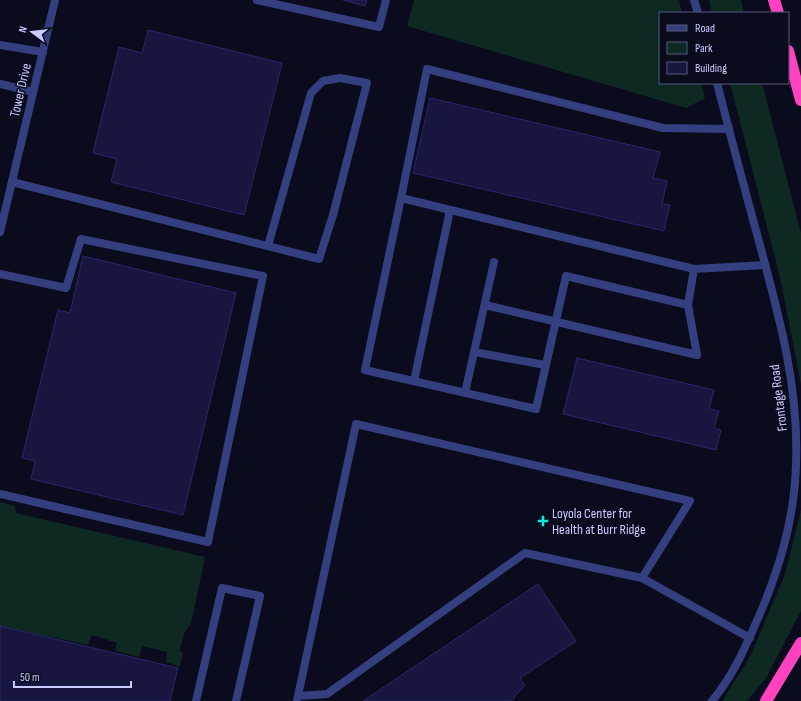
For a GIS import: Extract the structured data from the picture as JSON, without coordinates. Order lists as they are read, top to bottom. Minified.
{"streets":{"street":["Tower Drive","Frontage Road"]},"places":{"health":["Loyola Center for Health at Burr Ridge"]},"legend":["Road","Park","Building"],"scale_bar":"50 m","north":"left"}
